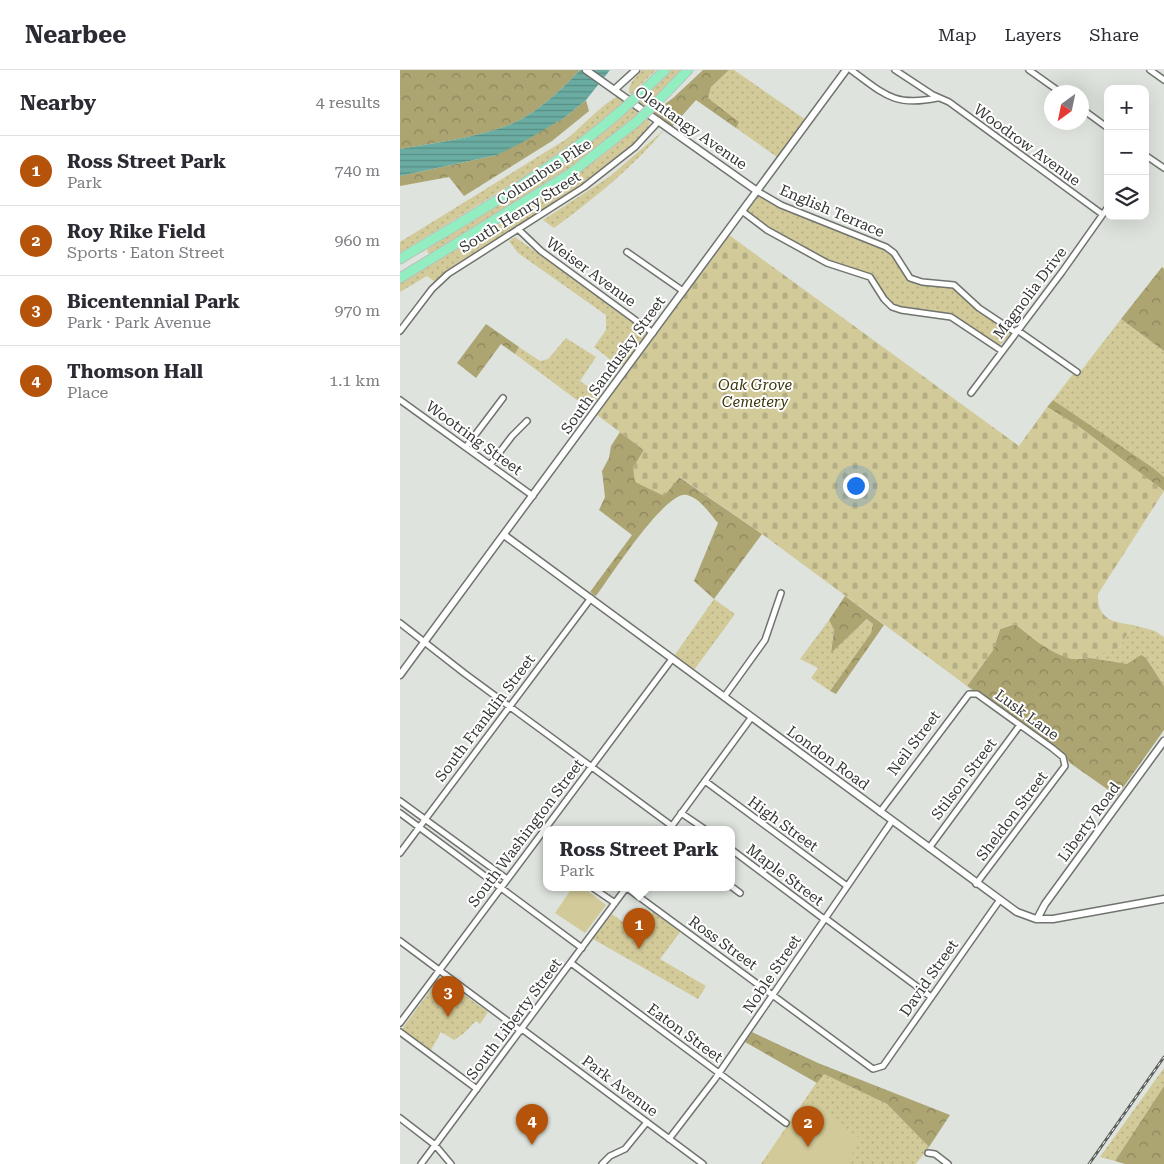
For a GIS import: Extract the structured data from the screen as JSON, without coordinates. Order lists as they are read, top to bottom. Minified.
{"streets":{"highway":["Columbus Pike"],"street":["Olentangy Avenue","Woodrow Avenue","English Terrace","South Henry Street","Weiser Avenue","Magnolia Drive","South Sandusky Street","Wootring Street","Lusk Lane","South Franklin Street","Neil Street","London Road","Stilson Street","Sheldon Street","Liberty Road","High Street","South Washington Street","Maple Street","Ross Street","Noble Street","David Street","South Liberty Street","Eaton Street","Park Avenue"]},"crossings":[["Olentangy Avenue","English Terrace"],["Olentangy Avenue","South Henry Street"],["Olentangy Avenue","South Sandusky Street"],["Woodrow Avenue","Magnolia Drive"],["English Terrace","Magnolia Drive"],["English Terrace","South Sandusky Street"],["South Henry Street","Weiser Avenue"],["Weiser Avenue","South Sandusky Street"],["South Sandusky Street","Wootring Street"],["South Sandusky Street","London Road"],["Lusk Lane","Neil Street"],["Lusk Lane","Stilson Street"],["Lusk Lane","Sheldon Street"],["South Franklin Street","London Road"],["Neil Street","London Road"],["London Road","Stilson Street"],["London Road","Sheldon Street"],["London Road","Liberty Road"],["London Road","South Washington Street"],["London Road","Noble Street"],["London Road","David Street"],["High Street","Noble Street"],["South Washington Street","Park Avenue"],["Maple Street","Noble Street"],["Maple Street","David Street"],["Ross Street","Noble Street"],["Ross Street","David Street"],["Noble Street","Eaton Street"],["Noble Street","Park Avenue"],["South Liberty Street","Eaton Street"],["South Liberty Street","Park Avenue"]],"parks":["Oak Grove Cemetery"],"north":"bottom left","page":{"header":"Nearbee","nav":["Map","Layers","Share"],"heading":["Nearby","4 results"],"map_buttons":["+","−"],"list":[{"mark":"1","name":"Ross Street Park","note":"Park","value":"740 m"},{"mark":"2","name":"Roy Rike Field","note":"Sports · Eaton Street","value":"960 m"},{"mark":"3","name":"Bicentennial Park","note":"Park · Park Avenue","value":"970 m"},{"mark":"4","name":"Thomson Hall","note":"Place","value":"1.1 km"}],"popup":["Ross Street Park","Park"],"pins":["1","3","4","2"]}}
